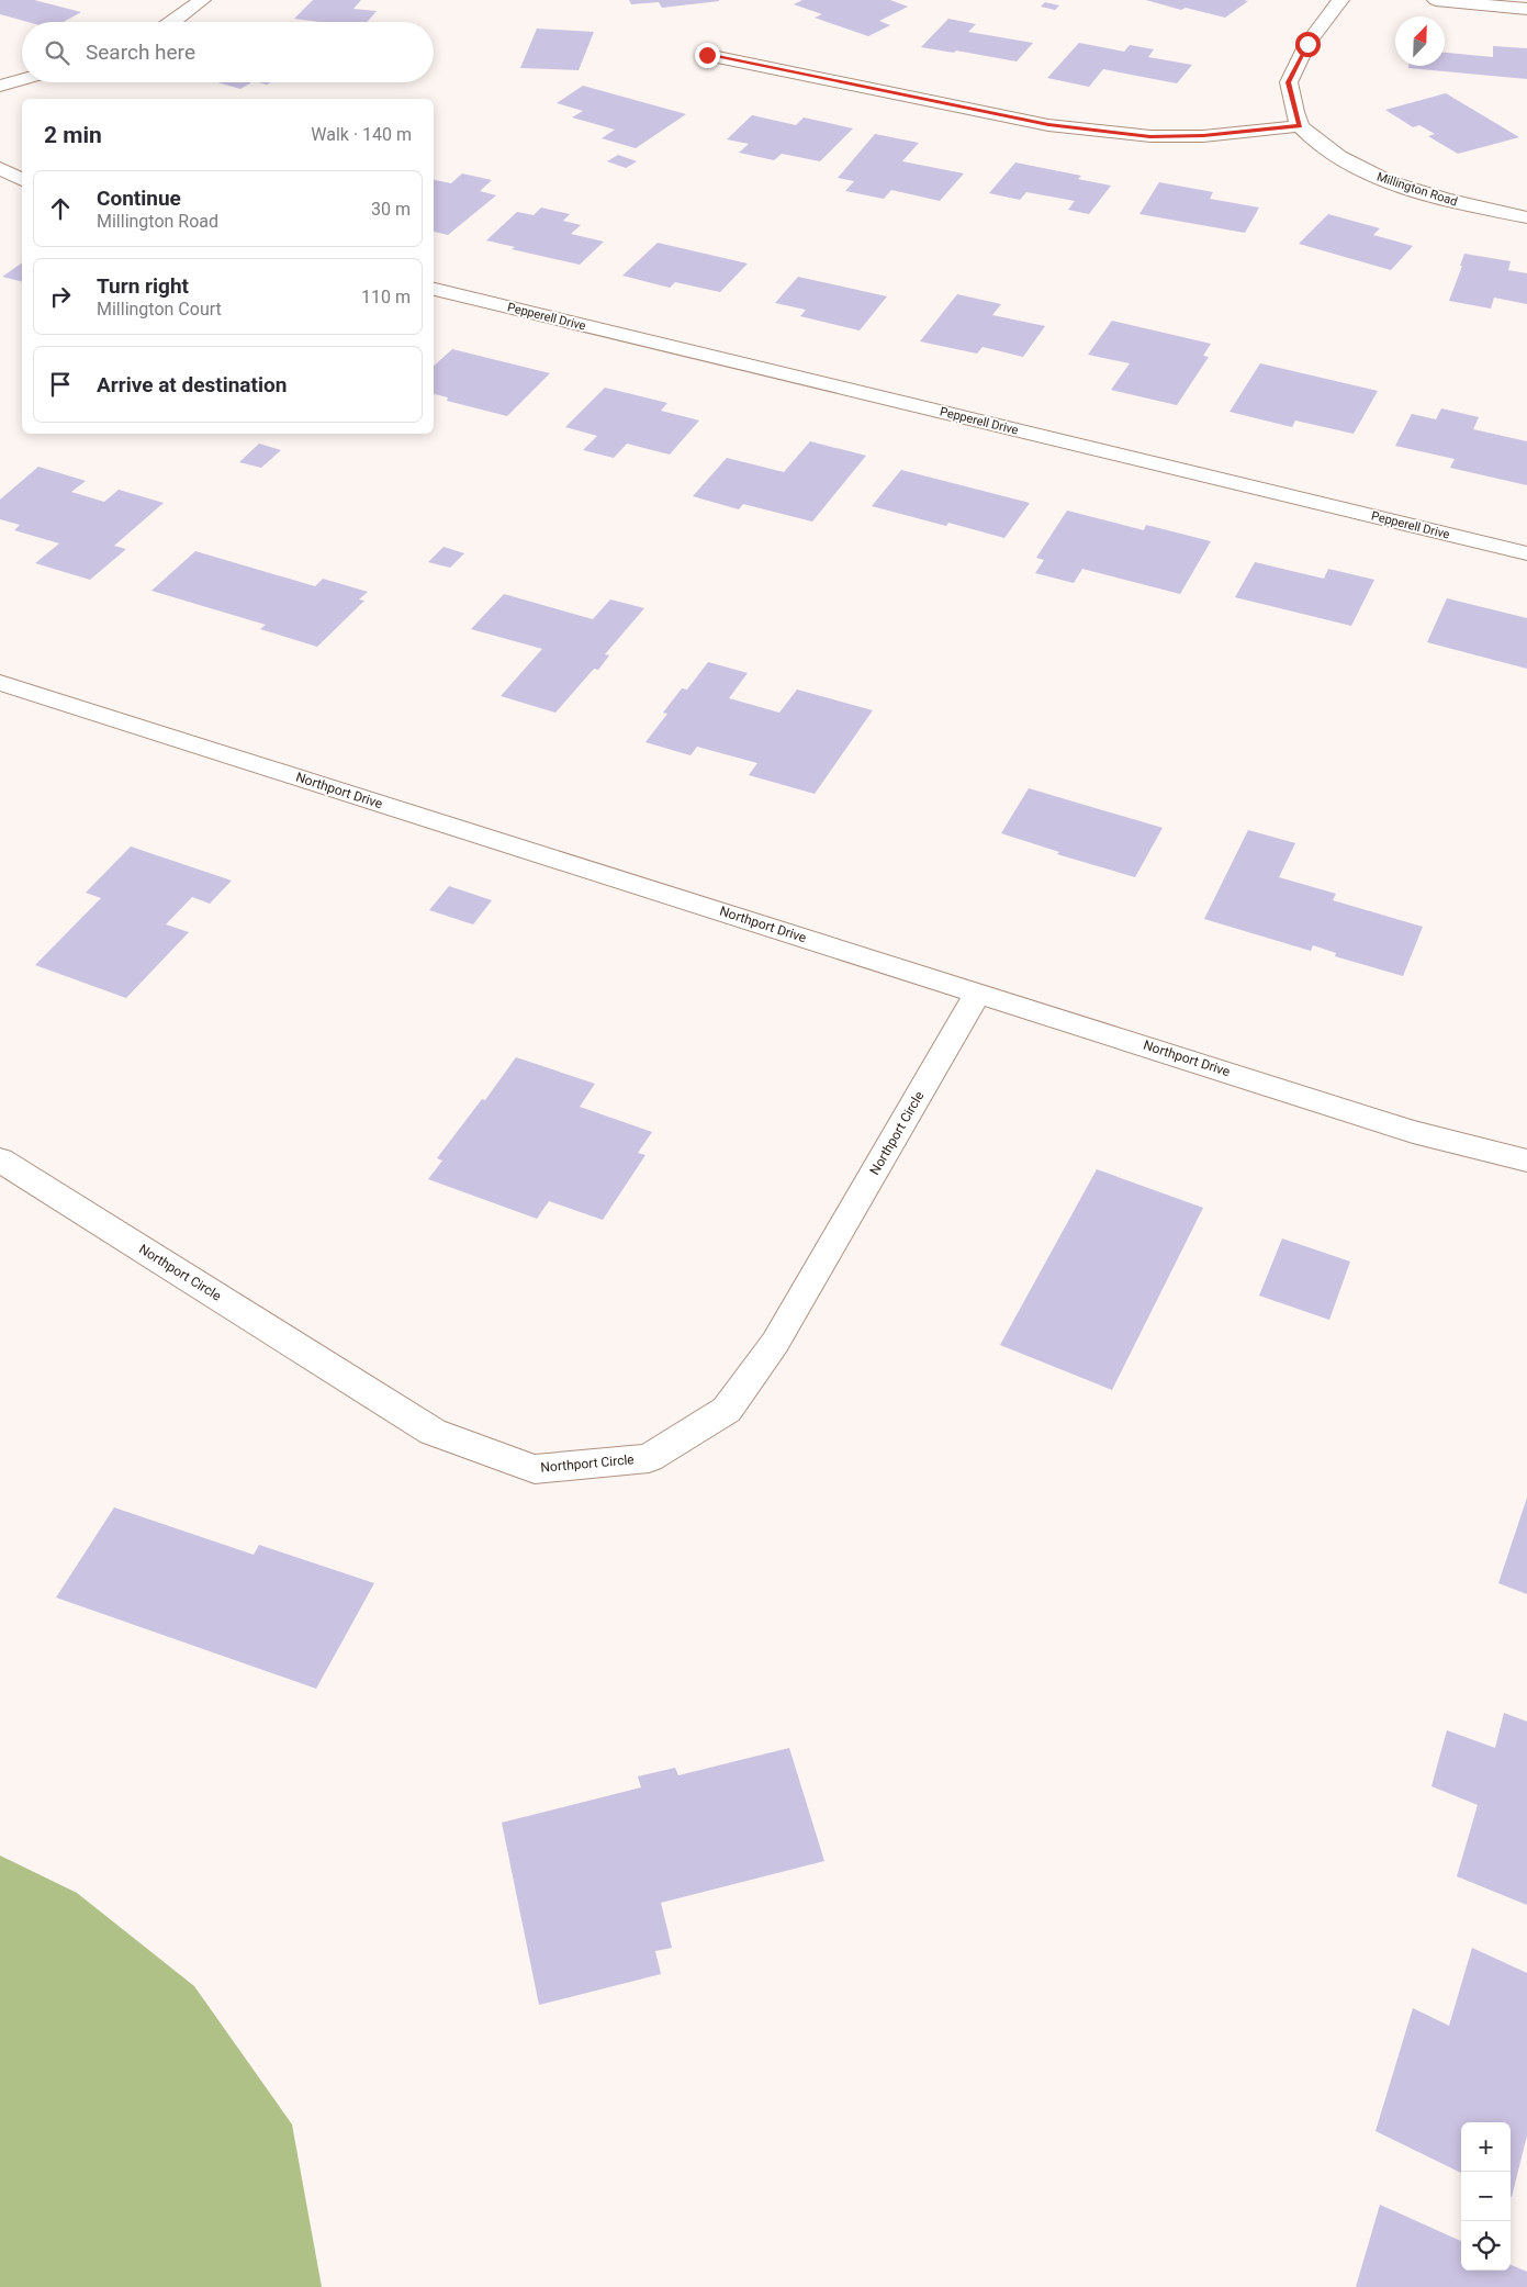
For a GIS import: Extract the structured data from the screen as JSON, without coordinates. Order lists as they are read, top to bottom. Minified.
{"streets":{"street":["Millington Road","Pepperell Drive","Northport Drive","Northport Circle"]},"crossings":[["Northport Drive","Northport Circle"]],"north":"top right","page":{"search":"Search here","heading":["2 min","Walk · 140 m"],"list":[["Continue","Millington Road","30 m"],["Turn right","Millington Court","110 m"],"Arrive at destination"],"map_buttons":["+","−"]}}
